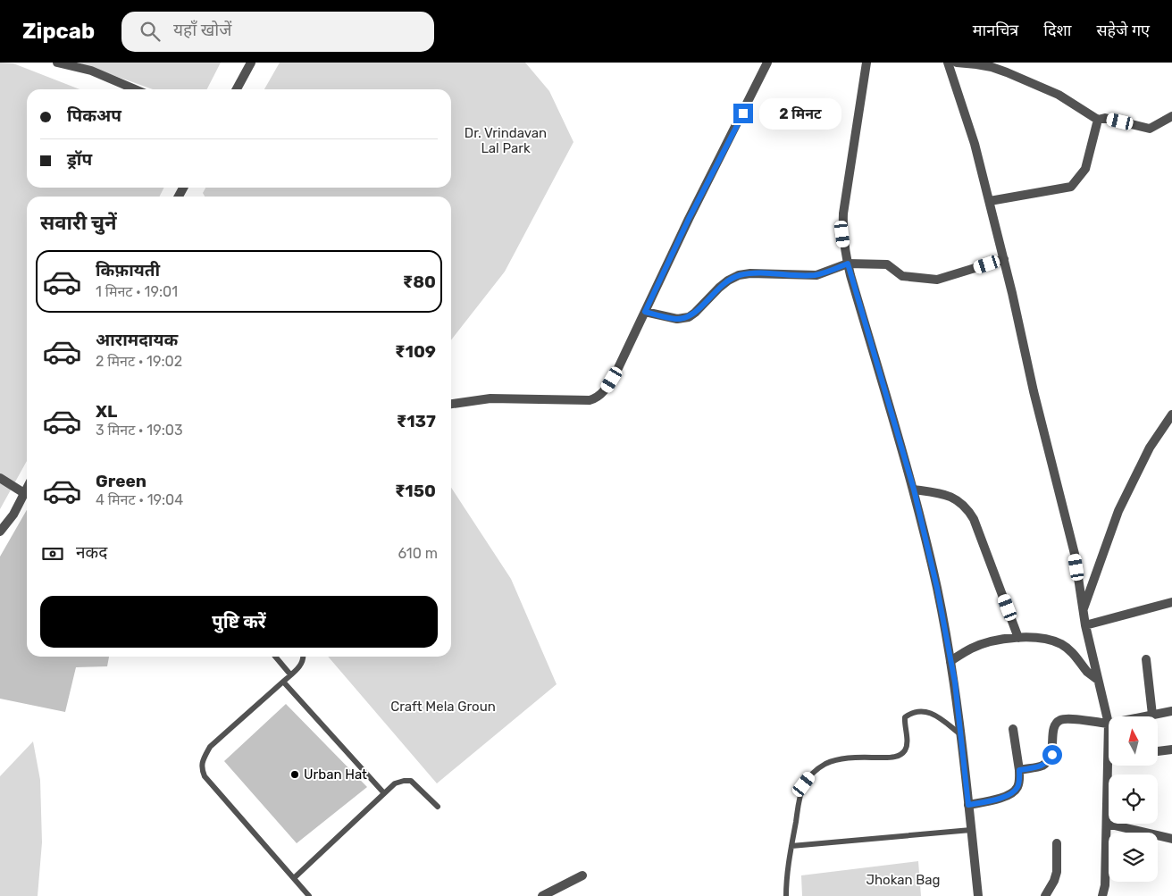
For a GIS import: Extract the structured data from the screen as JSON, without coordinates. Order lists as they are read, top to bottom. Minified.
{"parks":["Dr. Vrindavan Lal Park","Craft Mela Groun","Jhokan Bag"],"places":["Urban Hat"],"north":"top","page":{"header":"Zipcab","search":"यहाँ खोजें","nav":["मानचित्र","दिशा","सहेजे गए"],"banner":["पिकअप","ड्रॉप"],"bubble":"2 मिनट","heading":"सवारी चुनें","list":[{"name":"किफ़ायती","note":"1 मिनट · 19:01","value":"₹80"},{"name":"आरामदायक","note":"2 मिनट · 19:02","value":"₹109"},{"name":"XL","note":"3 मिनट · 19:03","value":"₹137"},{"name":"Green","note":"4 मिनट · 19:04","value":"₹150"}],"pay":["नकद","610 m"],"buttons":"पुष्टि करें"}}
